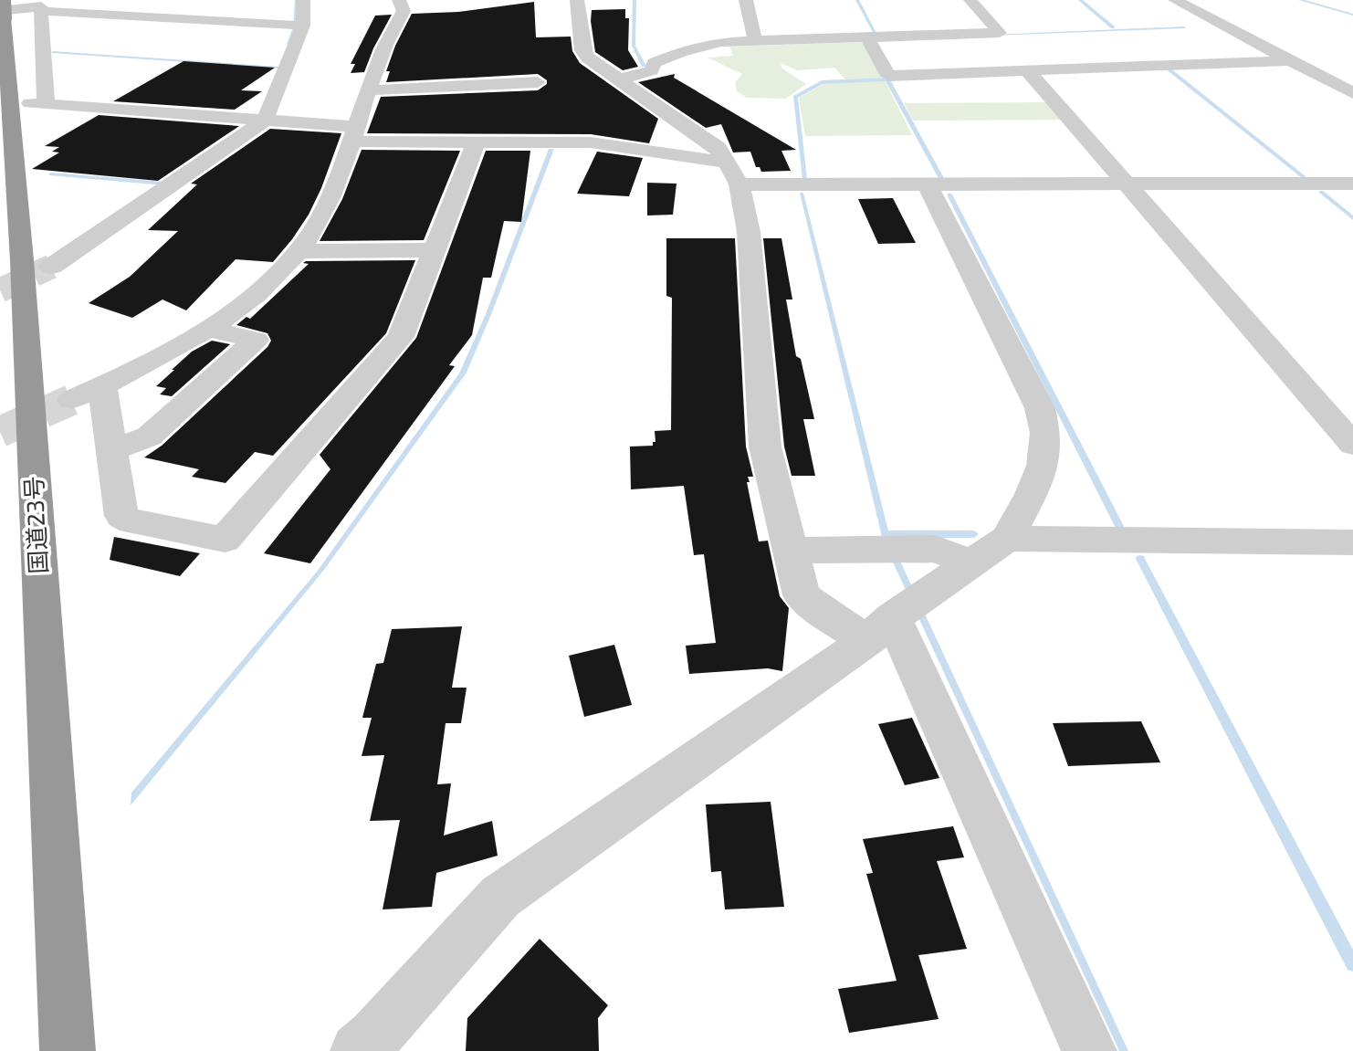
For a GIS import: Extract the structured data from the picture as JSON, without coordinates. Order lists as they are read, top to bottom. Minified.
{"streets":{"highway":["国道23号"]}}
